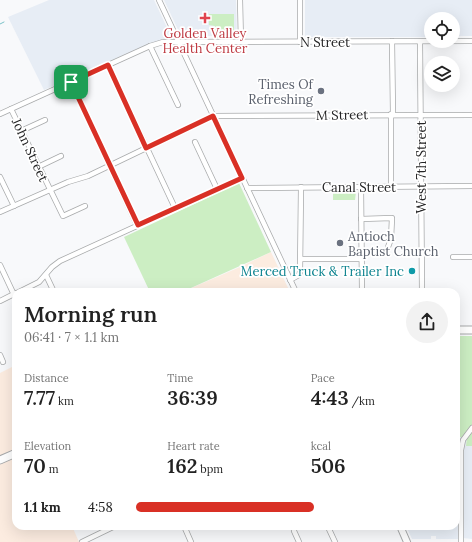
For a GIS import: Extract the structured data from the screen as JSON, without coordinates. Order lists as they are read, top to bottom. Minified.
{"streets":{"street":["N Street","M Street","John Street","West 7th Street","Canal Street"]},"crossings":[["N Street","John Street"],["N Street","West 7th Street"],["M Street","West 7th Street"],["West 7th Street","Canal Street"]],"places":{"health":["Golden Valley Health Center"],"other":["Times Of Refreshing","Antioch Baptist Church","Merced Truck & Trailer Inc"]},"page":{"heading":["Morning run","06:41 · 7 × 1.1 km"],"stats":[["Distance","7.77 km"],["Time","36:39"],["Pace","4:43 /km"],["Elevation","70 m"],["Heart rate","162 bpm"],["kcal","506"]],"list":[{"name":"1.1 km","note":"4:58"}]}}
